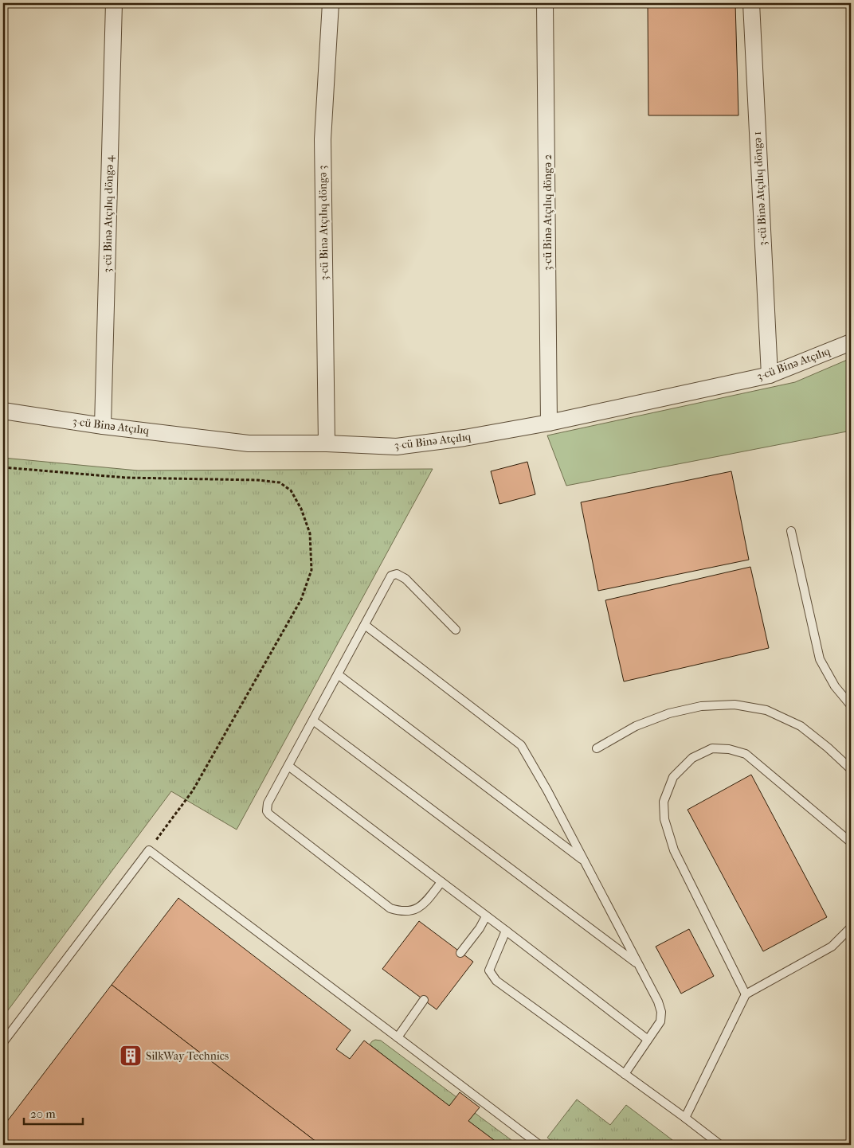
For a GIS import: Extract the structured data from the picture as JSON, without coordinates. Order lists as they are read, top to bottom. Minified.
{"streets":{"street":["3-cü Binə Atçılıq döngə 1","3-cü Binə Atçılıq döngə 2","3-cü Binə Atçılıq döngə 4","3-cü Binə Atçılıq döngə 3","3-cü Binə Atçılıq"]},"crossings":[["3-cü Binə Atçılıq döngə 1","3-cü Binə Atçılıq"],["3-cü Binə Atçılıq döngə 2","3-cü Binə Atçılıq"],["3-cü Binə Atçılıq döngə 4","3-cü Binə Atçılıq"],["3-cü Binə Atçılıq döngə 3","3-cü Binə Atçılıq"]],"places":{"building":["SilkWay Technics"]},"scale_bar":"20 m"}
